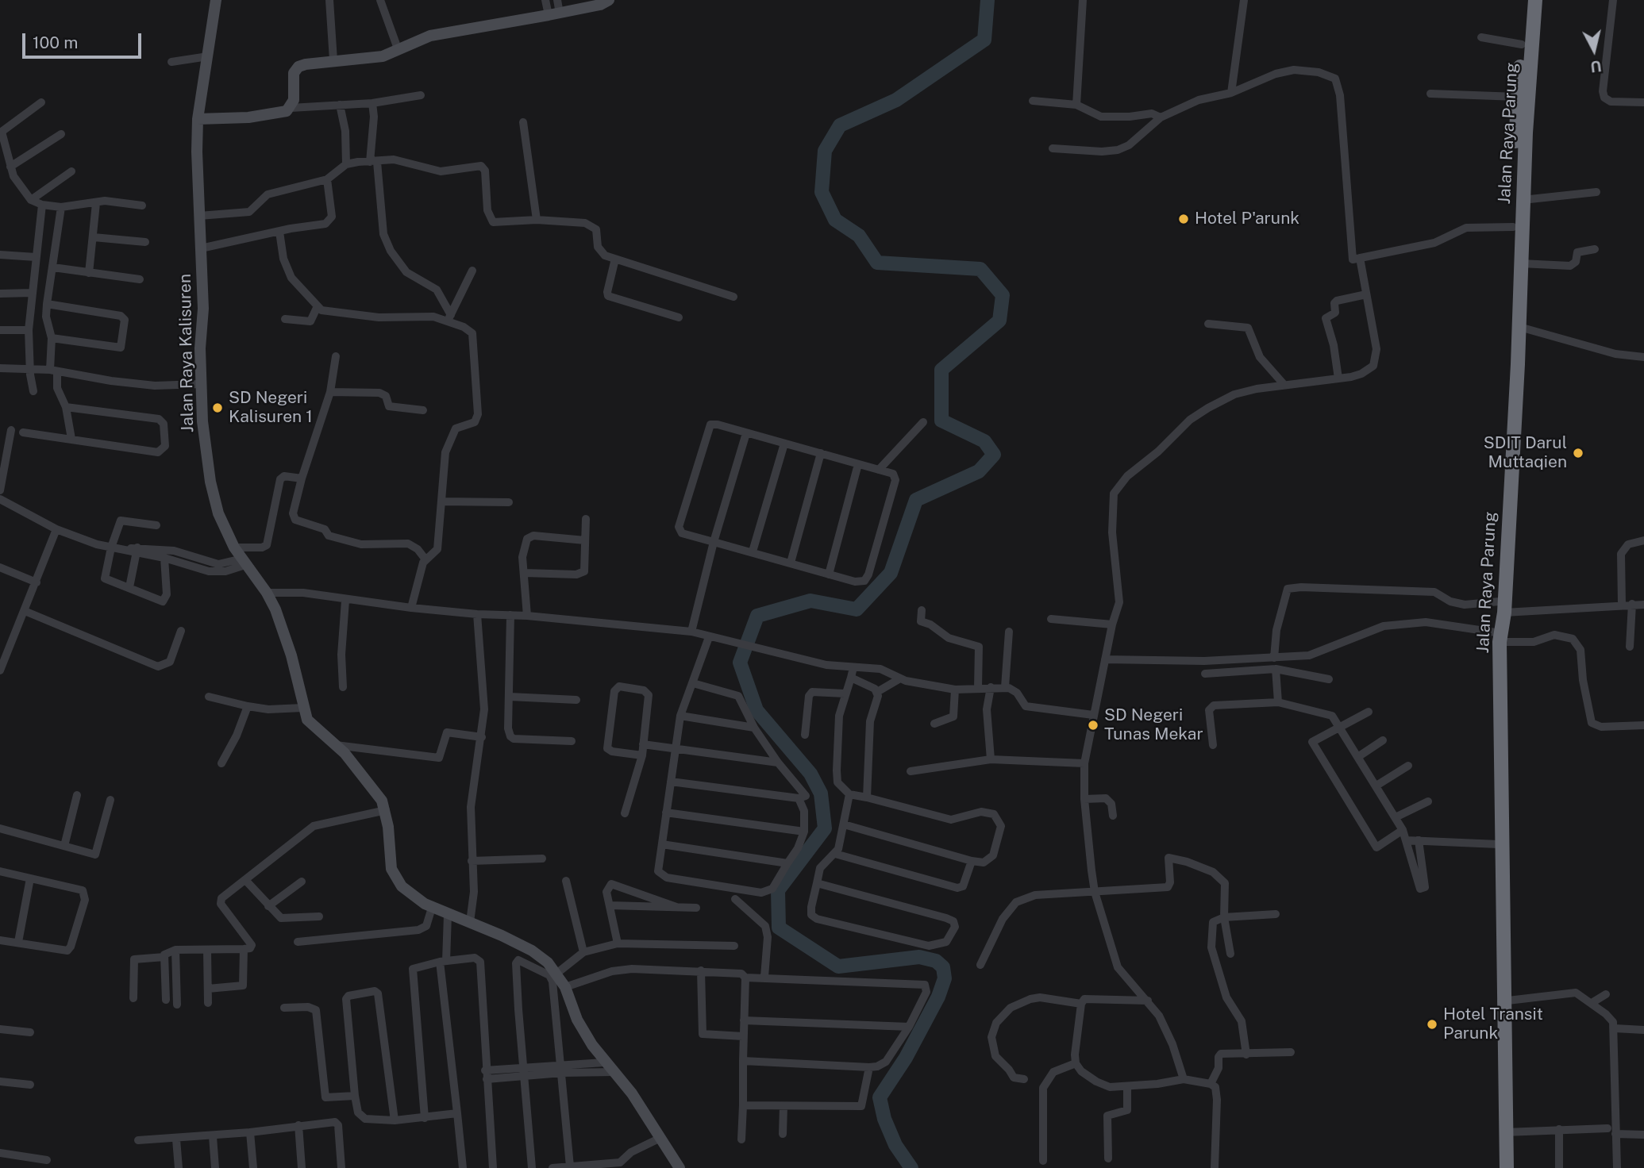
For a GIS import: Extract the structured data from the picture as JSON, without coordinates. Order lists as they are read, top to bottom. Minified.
{"streets":{"highway":["Jalan Raya Parung"],"main road":["Jalan Raya Kalisuren"]},"places":["Hotel P'arunk","SD Negeri Kalisuren 1","SDIT Darul Muttaqien","SD Negeri Tunas Mekar","Hotel Transit Parunk"],"scale_bar":"100 m","north":"bottom"}
